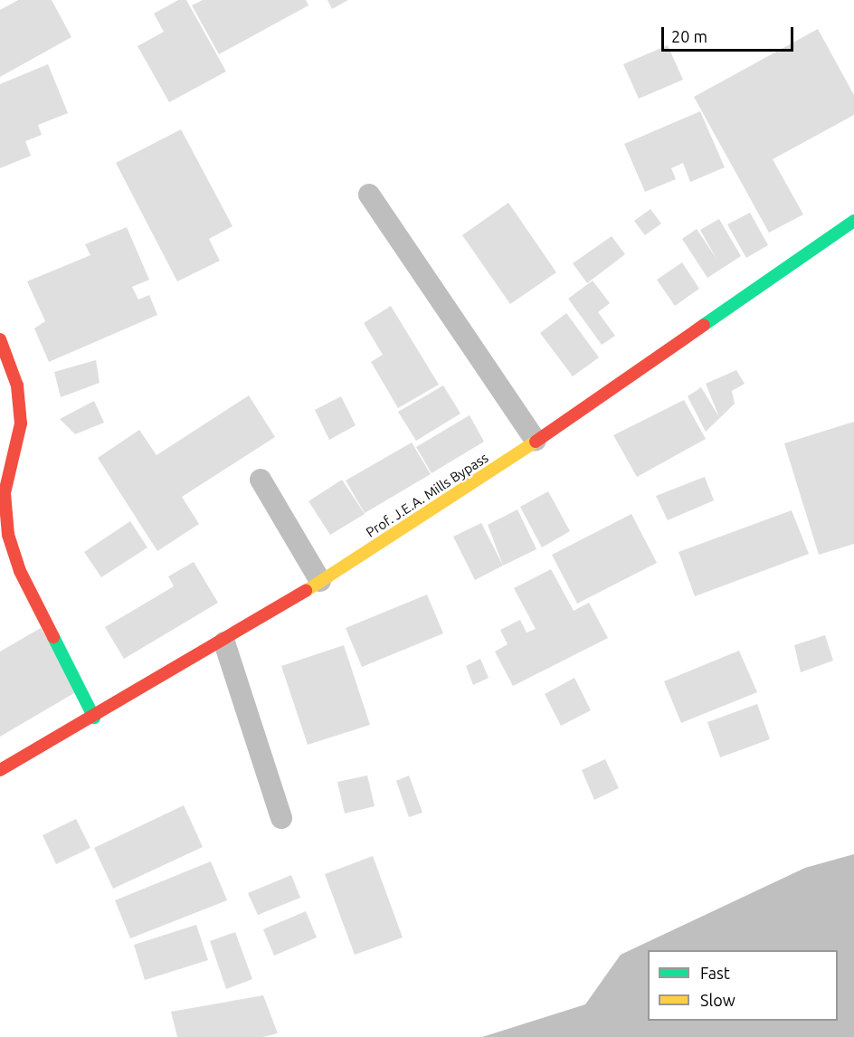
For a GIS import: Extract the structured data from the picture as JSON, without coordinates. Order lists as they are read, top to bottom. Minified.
{"streets":{"street":["Prof. J.E.A. Mills Bypass"]},"legend":["Fast","Slow"],"scale_bar":"20 m"}
